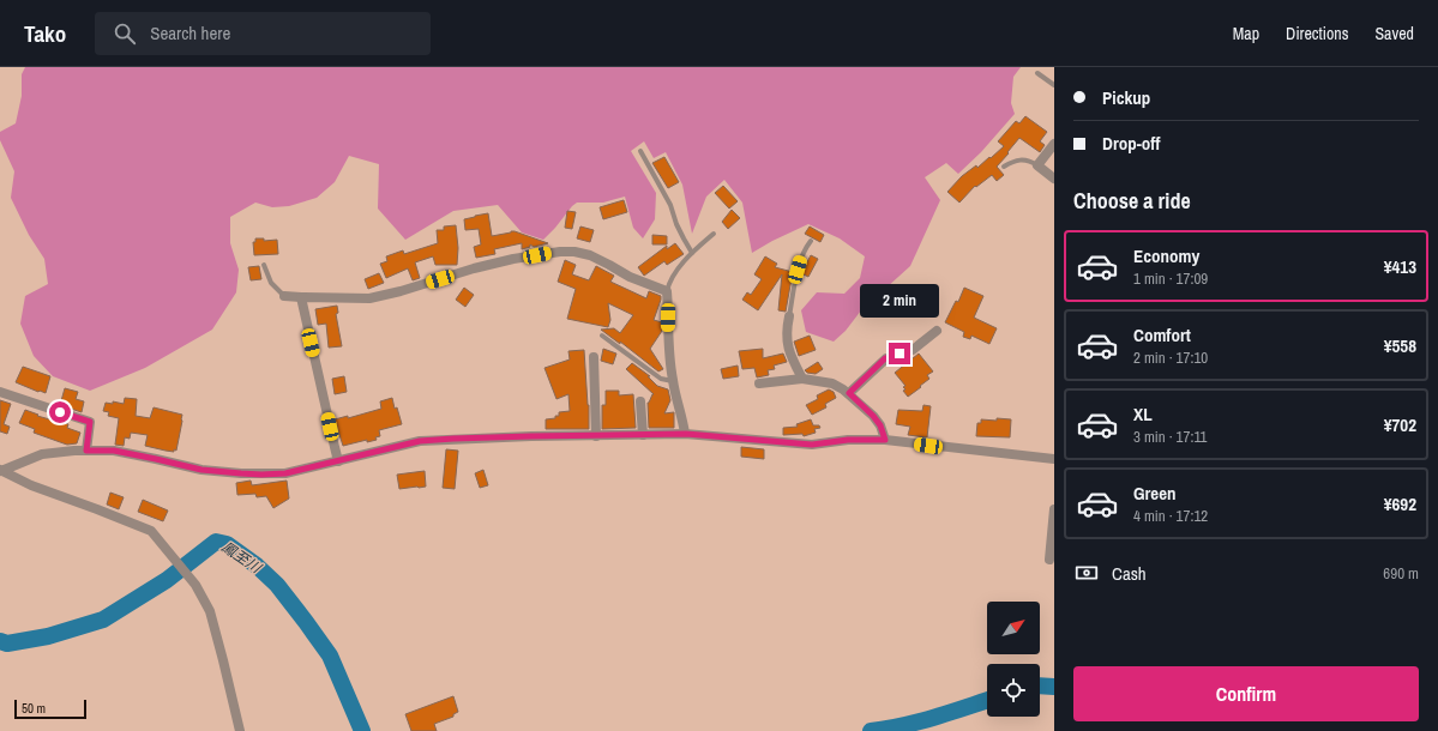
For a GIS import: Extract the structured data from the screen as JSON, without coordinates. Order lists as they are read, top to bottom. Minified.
{"water":["鳳至川"],"scale_bar":"50 m","north":"top right","page":{"header":"Tako","search":"Search here","nav":["Map","Directions","Saved"],"banner":["Pickup","Drop-off"],"heading":"Choose a ride","list":[{"name":"Economy","note":"1 min · 17:09","value":"¥413"},{"name":"Comfort","note":"2 min · 17:10","value":"¥558"},{"name":"XL","note":"3 min · 17:11","value":"¥702"},{"name":"Green","note":"4 min · 17:12","value":"¥692"}],"bubble":"2 min","pay":["Cash","690 m"],"buttons":"Confirm","scale":"50 m"}}
